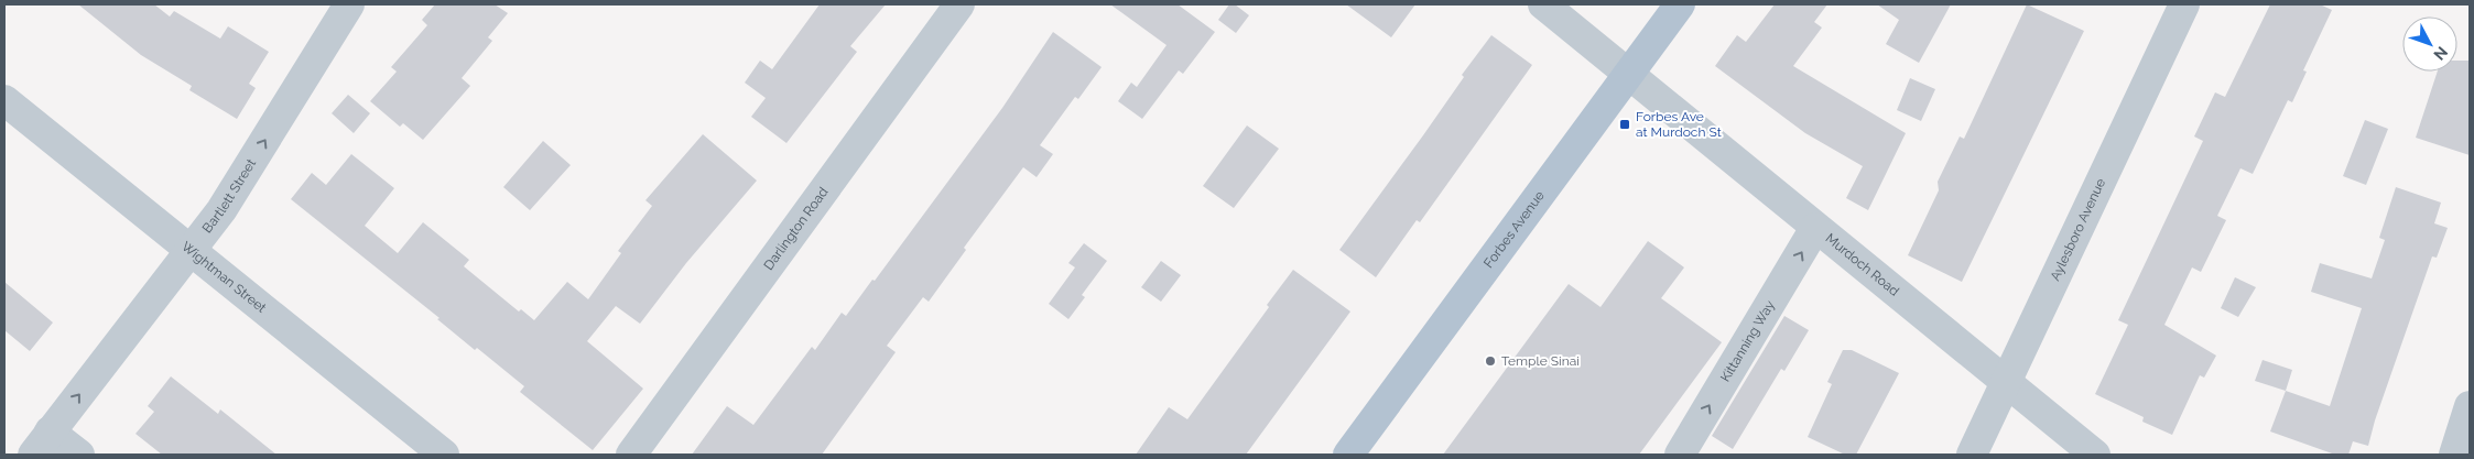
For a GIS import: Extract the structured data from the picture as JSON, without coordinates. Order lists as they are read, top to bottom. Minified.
{"streets":{"main road":["Forbes Avenue"],"street":["Bartlett Street","Darlington Road","Aylesboro Avenue","Murdoch Road","Wightman Street","Kittanning Way"]},"crossings":[["Bartlett Street","Wightman Street"],["Forbes Avenue","Murdoch Road"],["Aylesboro Avenue","Murdoch Road"],["Murdoch Road","Kittanning Way"]],"one_way":["Bartlett Street","Kittanning Way"],"places":{"transit":["Forbes Ave at Murdoch St"],"other":["Temple Sinai"]},"north":"bottom right"}
